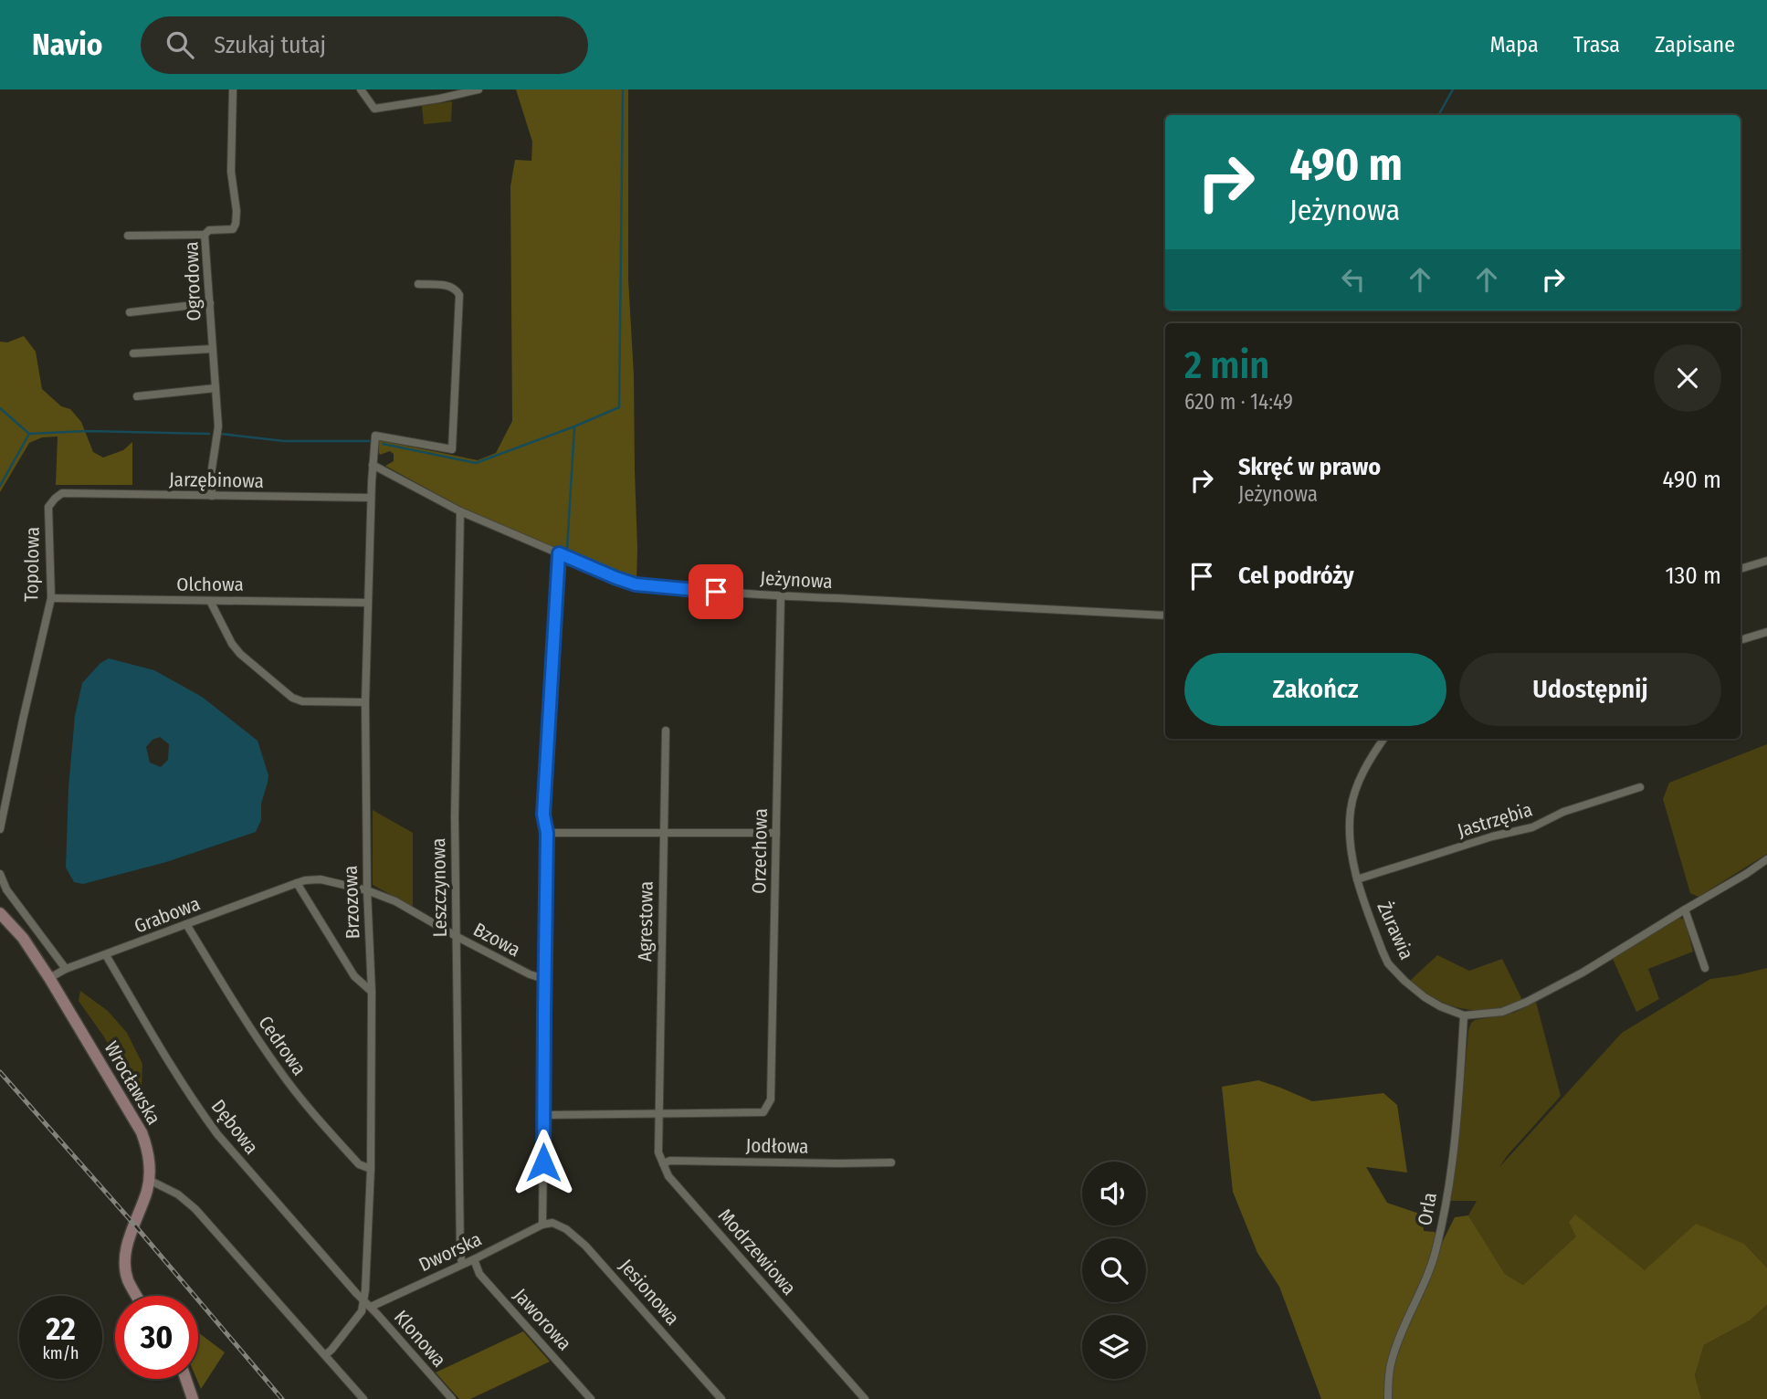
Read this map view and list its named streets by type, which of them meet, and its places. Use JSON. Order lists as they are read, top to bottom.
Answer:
{
  "streets": {
    "street": [
      "Ogrodowa",
      "Jarzębinowa",
      "Topolowa",
      "Jeżynowa",
      "Olchowa",
      "Jastrzębia",
      "Orzechowa",
      "Leszczynowa",
      "Brzozowa",
      "Grabowa",
      "Agrestowa",
      "Żurawia",
      "Bzowa",
      "Cedrowa",
      "Wrocławska",
      "Dębowa",
      "Jodłowa",
      "Orla",
      "Dworska",
      "Modrzewiowa",
      "Jesionowa",
      "Jaworowa",
      "Klonowa"
    ]
  },
  "crossings": [
    ["Ogrodowa", "Jarzębinowa"],
    ["Jarzębinowa", "Topolowa"],
    ["Jarzębinowa", "Brzozowa"],
    ["Topolowa", "Olchowa"],
    ["Jeżynowa", "Orzechowa"],
    ["Jeżynowa", "Leszczynowa"],
    ["Jeżynowa", "Brzozowa"],
    ["Olchowa", "Brzozowa"],
    ["Jastrzębia", "Żurawia"],
    ["Orzechowa", "Agrestowa"],
    ["Orzechowa", "Modrzewiowa"],
    ["Leszczynowa", "Bzowa"],
    ["Leszczynowa", "Dworska"],
    ["Brzozowa", "Grabowa"],
    ["Brzozowa", "Bzowa"],
    ["Brzozowa", "Cedrowa"],
    ["Brzozowa", "Dębowa"],
    ["Brzozowa", "Klonowa"],
    ["Grabowa", "Bzowa"],
    ["Grabowa", "Cedrowa"],
    ["Grabowa", "Wrocławska"],
    ["Grabowa", "Dębowa"],
    ["Agrestowa", "Modrzewiowa"],
    ["Żurawia", "Orla"],
    ["Dębowa", "Klonowa"],
    ["Jodłowa", "Modrzewiowa"],
    ["Dworska", "Jesionowa"],
    ["Dworska", "Jaworowa"],
    ["Dworska", "Klonowa"]
  ],
  "page": {
    "header": "Navio",
    "search": "Szukaj tutaj",
    "nav": ["Mapa", "Trasa", "Zapisane"],
    "turn": ["490 m", "Jeżynowa"],
    "heading": ["2 min", "620 m · 14:49"],
    "list": [
      {
        "name": "Skręć w prawo",
        "note": "Jeżynowa",
        "value": "490 m"
      },
      {
        "name": "Cel podróży",
        "value": "130 m"
      }
    ],
    "buttons": ["Zakończ", "Udostępnij"],
    "speed": "22 km/h",
    "limit": "30"
  }
}
